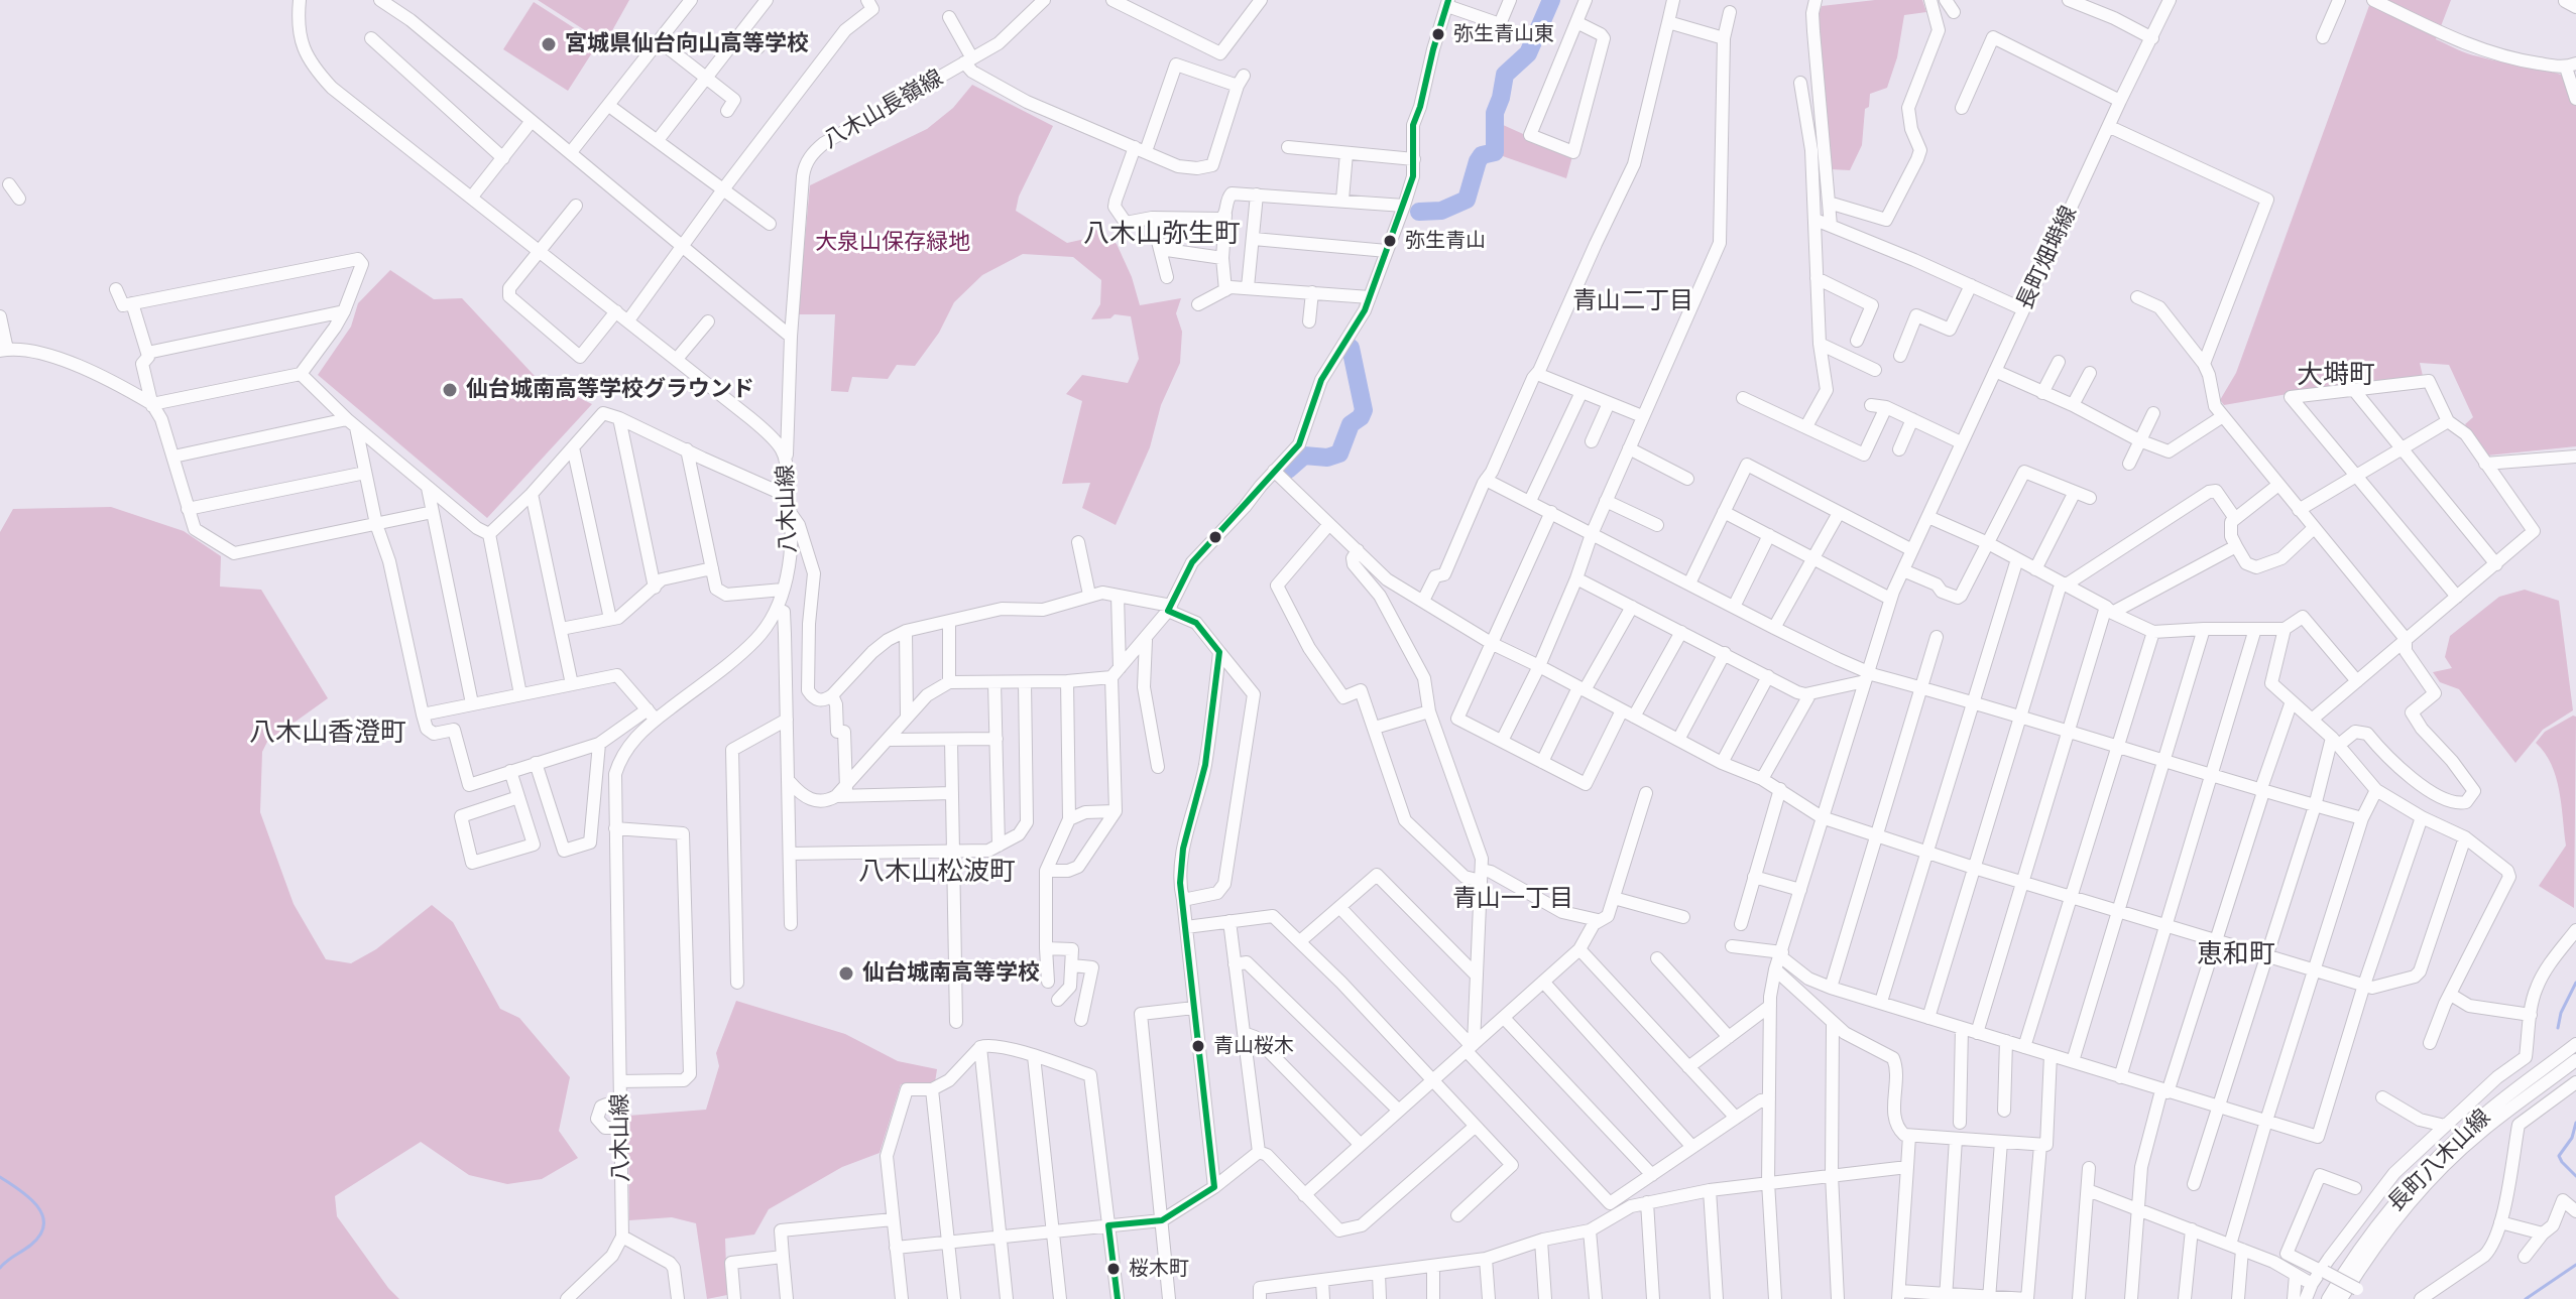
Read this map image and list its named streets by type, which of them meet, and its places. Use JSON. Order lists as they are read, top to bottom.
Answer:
{
  "streets": {
    "street": [
      "八木山長嶺線",
      "長町畑塒線",
      "八木山線",
      "長町八木山線"
    ]
  },
  "crossings": [
    ["八木山長嶺線", "八木山線"]
  ],
  "districts": [
    "八木山弥生町",
    "青山二丁目",
    "大塒町",
    "八木山香澄町",
    "八木山松波町",
    "青山一丁目",
    "恵和町"
  ],
  "parks": ["大泉山保存緑地"],
  "places": [
    "弥生青山東",
    "宮城県仙台向山高等学校",
    "弥生青山",
    "仙台城南高等学校グラウンド",
    "仙台城南高等学校",
    "青山桜木",
    "桜木町"
  ]
}
